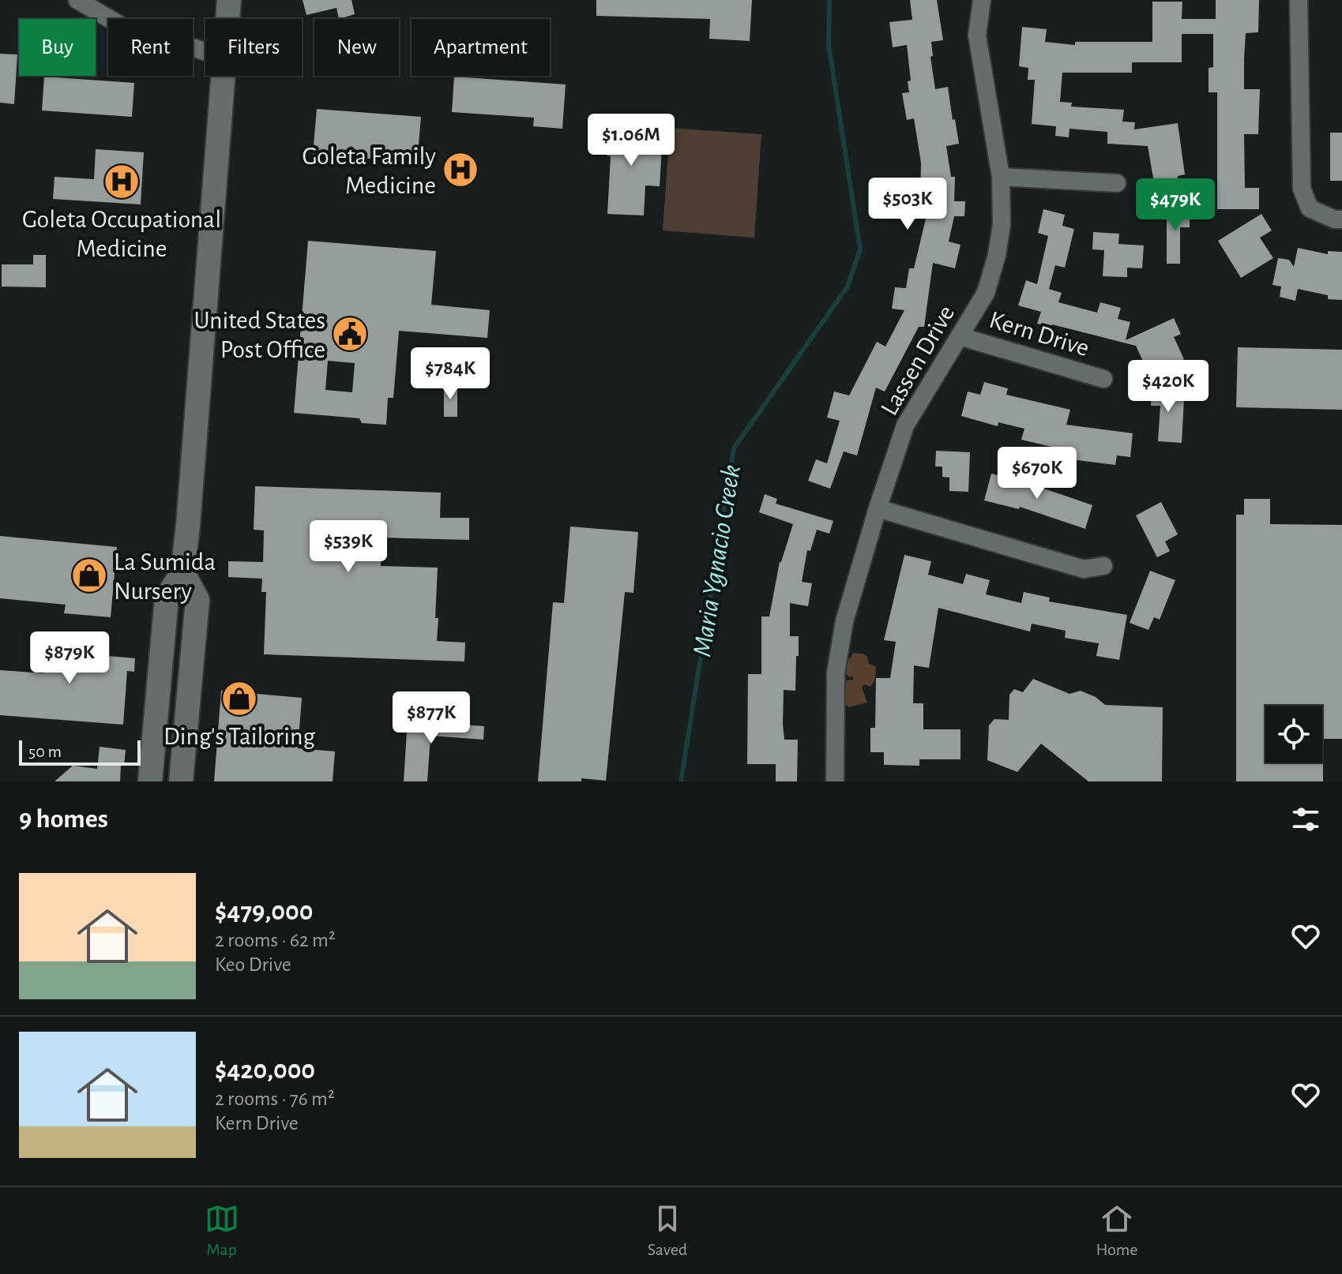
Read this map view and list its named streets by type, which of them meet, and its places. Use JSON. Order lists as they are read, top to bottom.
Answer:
{
  "streets": {
    "street": ["Kern Drive", "Lassen Drive"]
  },
  "crossings": [
    ["Kern Drive", "Lassen Drive"]
  ],
  "water": ["Maria Ygnacio Creek"],
  "places": {
    "hospital": ["Goleta Family Medicine", "Goleta Occupational Medicine"],
    "public building": ["United States Post Office"],
    "shop": ["La Sumida Nursery", "Ding's Tailoring"]
  },
  "scale_bar": "50 m",
  "page": {
    "chip": [
      "Buy",
      "Rent",
      "Filters",
      "New",
      "Apartment"
    ],
    "price": [
      "$1.06M",
      "$503K",
      "$479K",
      "$784K",
      "$420K",
      "$670K",
      "$539K",
      "$879K",
      "$877K"
    ],
    "scale": "50 m",
    "heading": "9 homes",
    "list": [
      {
        "name": "$479,000",
        "note": "2 rooms · 62 m² · Keo Drive"
      },
      {
        "name": "$420,000",
        "note": "2 rooms · 76 m² · Kern Drive"
      }
    ],
    "tabs": ["Map", "Saved", "Home"]
  }
}
